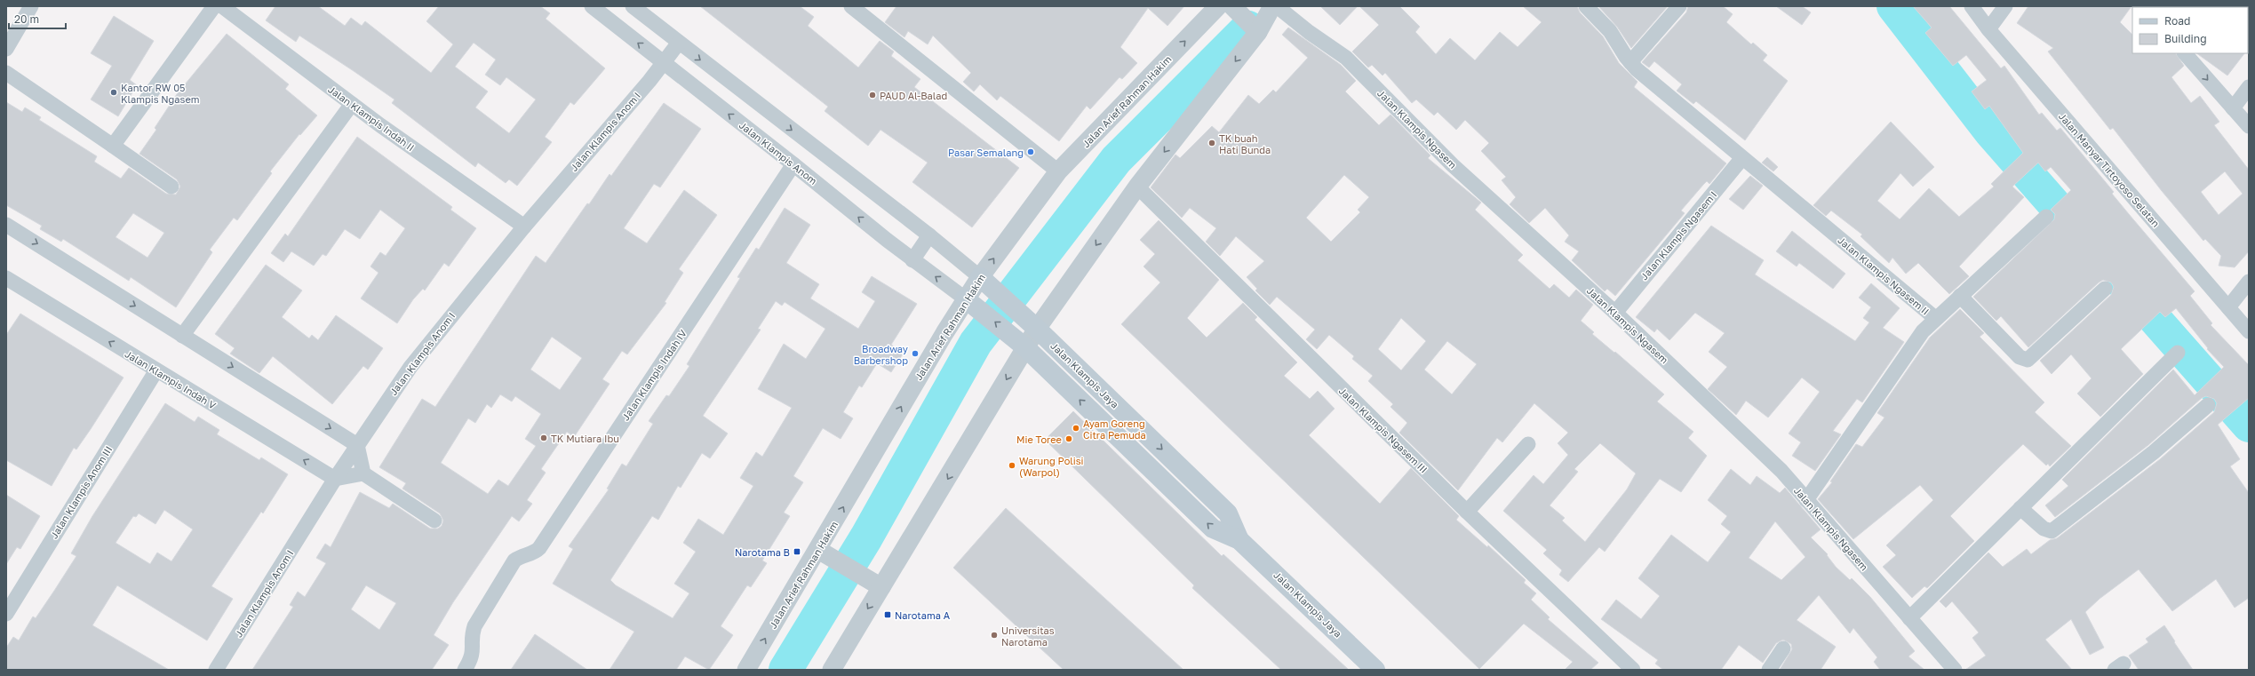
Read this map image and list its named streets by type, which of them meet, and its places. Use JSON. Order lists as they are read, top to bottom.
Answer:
{
  "streets": {
    "main road": ["Jalan Klampis Jaya"],
    "street": [
      "Jalan Arief Rahman Hakim",
      "Jalan Klampis Indah II",
      "Jalan Klampis Ngasem",
      "Jalan Klampis Anom I",
      "Jalan Klampis Anom",
      "Jalan Manyar Tirtoyoso Selatan",
      "Jalan Klampis Ngasem I",
      "Jalan Klampis Ngasem II",
      "Jalan Klampis Indah IV",
      "Jalan Klampis Indah V",
      "Jalan Klampis Ngasem III",
      "Jalan Klampis Anom III"
    ]
  },
  "crossings": [
    ["Jalan Arief Rahman Hakim", "Jalan Klampis Anom"],
    ["Jalan Arief Rahman Hakim", "Jalan Klampis Jaya"],
    ["Jalan Klampis Indah II", "Jalan Klampis Anom I"],
    ["Jalan Klampis Ngasem", "Jalan Klampis Ngasem I"],
    ["Jalan Klampis Ngasem", "Jalan Klampis Ngasem II"],
    ["Jalan Klampis Anom I", "Jalan Klampis Anom"],
    ["Jalan Klampis Anom I", "Jalan Klampis Indah V"],
    ["Jalan Klampis Anom", "Jalan Klampis Indah IV"],
    ["Jalan Klampis Anom", "Jalan Klampis Jaya"],
    ["Jalan Klampis Ngasem I", "Jalan Klampis Ngasem II"],
    ["Jalan Klampis Indah V", "Jalan Klampis Anom III"]
  ],
  "places": {
    "other": [
      "Kantor RW 05 Klampis Ngasem",
      "PAUD Al-Balad",
      "TK buah Hati Bunda",
      "Pasar Semalang",
      "Broadway Barbershop",
      "Ayam Goreng Citra Pemuda",
      "TK Mutiara Ibu",
      "Mie Toree",
      "Warung Polisi (Warpol)",
      "Universitas Narotama"
    ],
    "transit": ["Narotama B", "Narotama A"]
  },
  "legend": ["Road", "Building"],
  "scale_bar": "20 m"
}
